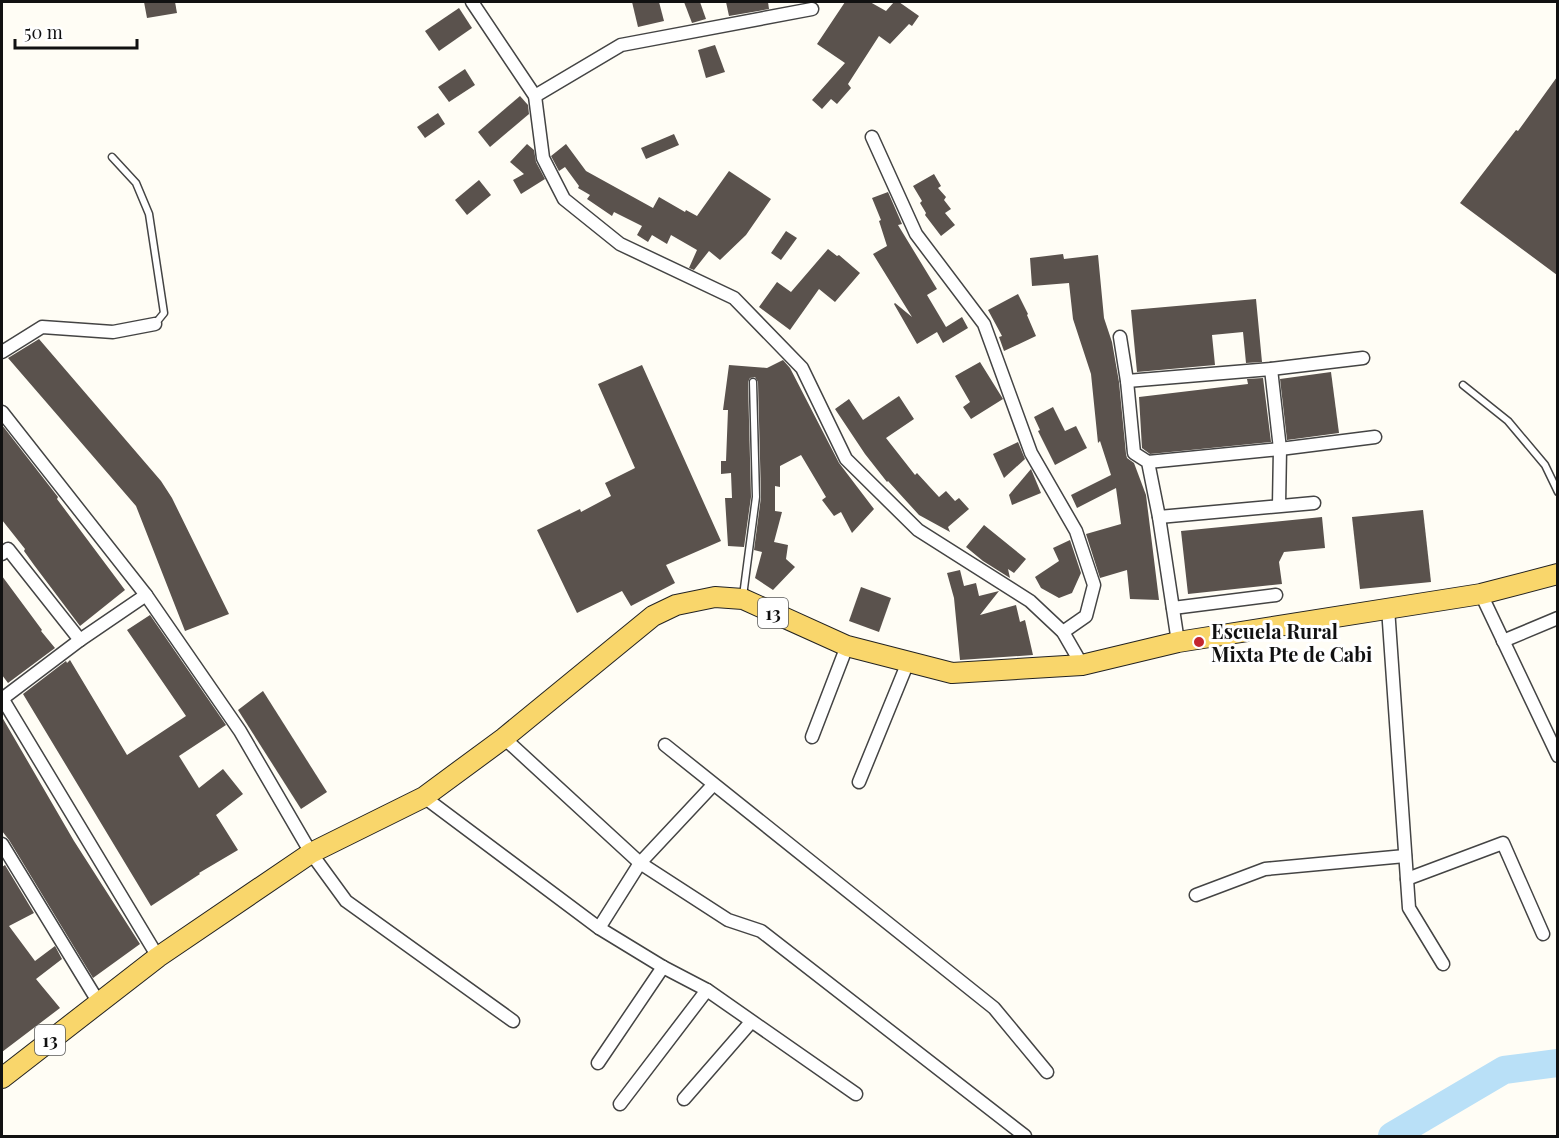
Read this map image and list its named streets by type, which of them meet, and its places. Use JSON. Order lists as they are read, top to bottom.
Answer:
{
  "streets": {
    "main road": ["13"]
  },
  "places": ["Escuela Rural Mixta Pte de Cabi"],
  "scale_bar": "50 m"
}
